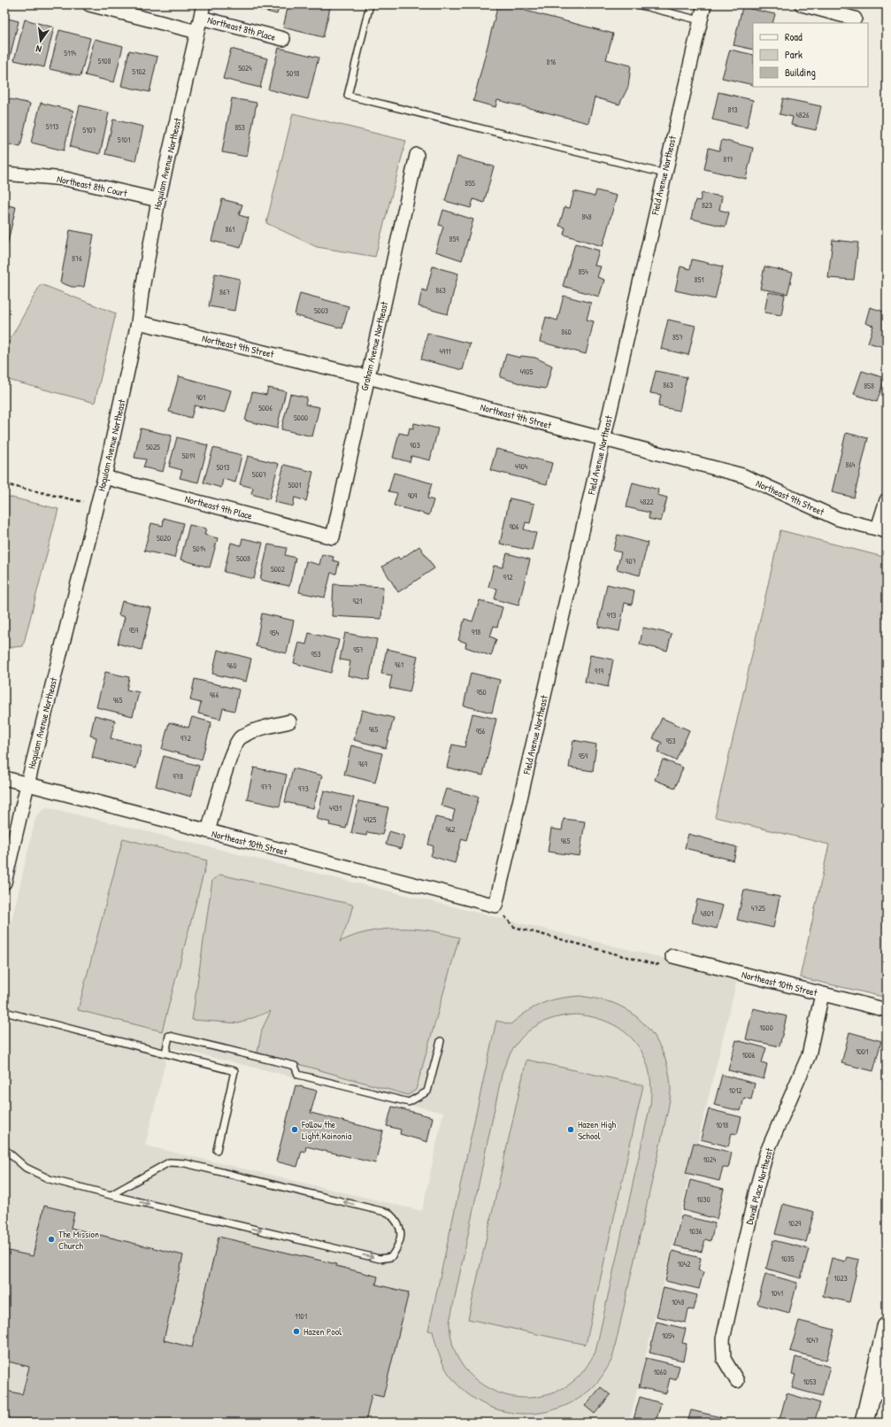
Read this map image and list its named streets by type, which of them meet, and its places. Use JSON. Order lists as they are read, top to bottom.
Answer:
{
  "streets": {
    "street": [
      "Northeast 8th Place",
      "Hoquiam Avenue Northeast",
      "Field Avenue Northeast",
      "Northeast 8th Court",
      "Northeast 9th Street",
      "Graham Avenue Northeast",
      "Northeast 9th Place",
      "Northeast 10th Street",
      "Duvall Place Northeast"
    ]
  },
  "crossings": [
    ["Northeast 8th Place", "Hoquiam Avenue Northeast"],
    ["Hoquiam Avenue Northeast", "Northeast 8th Court"],
    ["Hoquiam Avenue Northeast", "Northeast 9th Street"],
    ["Hoquiam Avenue Northeast", "Northeast 9th Place"],
    ["Hoquiam Avenue Northeast", "Northeast 10th Street"],
    ["Field Avenue Northeast", "Northeast 9th Street"],
    ["Field Avenue Northeast", "Northeast 10th Street"],
    ["Northeast 9th Street", "Graham Avenue Northeast"],
    ["Graham Avenue Northeast", "Northeast 9th Place"],
    ["Northeast 10th Street", "Duvall Place Northeast"]
  ],
  "places": [
    "Follow the Light Koinonia",
    "Hazen High School",
    "The Mission Church",
    "Hazen Pool"
  ],
  "house_numbers": [
    "5114",
    "5108",
    "816",
    "5024",
    "5102",
    "5018",
    "813",
    "4826",
    "5113",
    "853",
    "5107",
    "5101",
    "817",
    "855",
    "823",
    "848",
    "861",
    "859",
    "876",
    "854",
    "851",
    "863",
    "867",
    "5003",
    "860",
    "857",
    "4911",
    "4905",
    "863",
    "858",
    "901",
    "5006",
    "5000",
    "903",
    "5025",
    "5019",
    "864",
    "4904",
    "5013",
    "5007",
    "5001",
    "909",
    "4822",
    "906",
    "5020",
    "5014",
    "5008",
    "907",
    "5002",
    "912",
    "921",
    "913",
    "959",
    "918",
    "954",
    "957",
    "953",
    "961",
    "960",
    "919",
    "950",
    "966",
    "965",
    "965",
    "956",
    "972",
    "953",
    "959",
    "969",
    "978",
    "977",
    "973",
    "4931",
    "4925",
    "962",
    "965",
    "4725",
    "4801",
    "1000",
    "1001",
    "1006",
    "1012",
    "1018",
    "1024",
    "1030",
    "1029",
    "1036",
    "1035",
    "1042",
    "1023",
    "1041",
    "1048",
    "1101",
    "1054",
    "1047",
    "1060",
    "1053"
  ],
  "legend": ["Road", "Park", "Building"],
  "north": "bottom"
}
